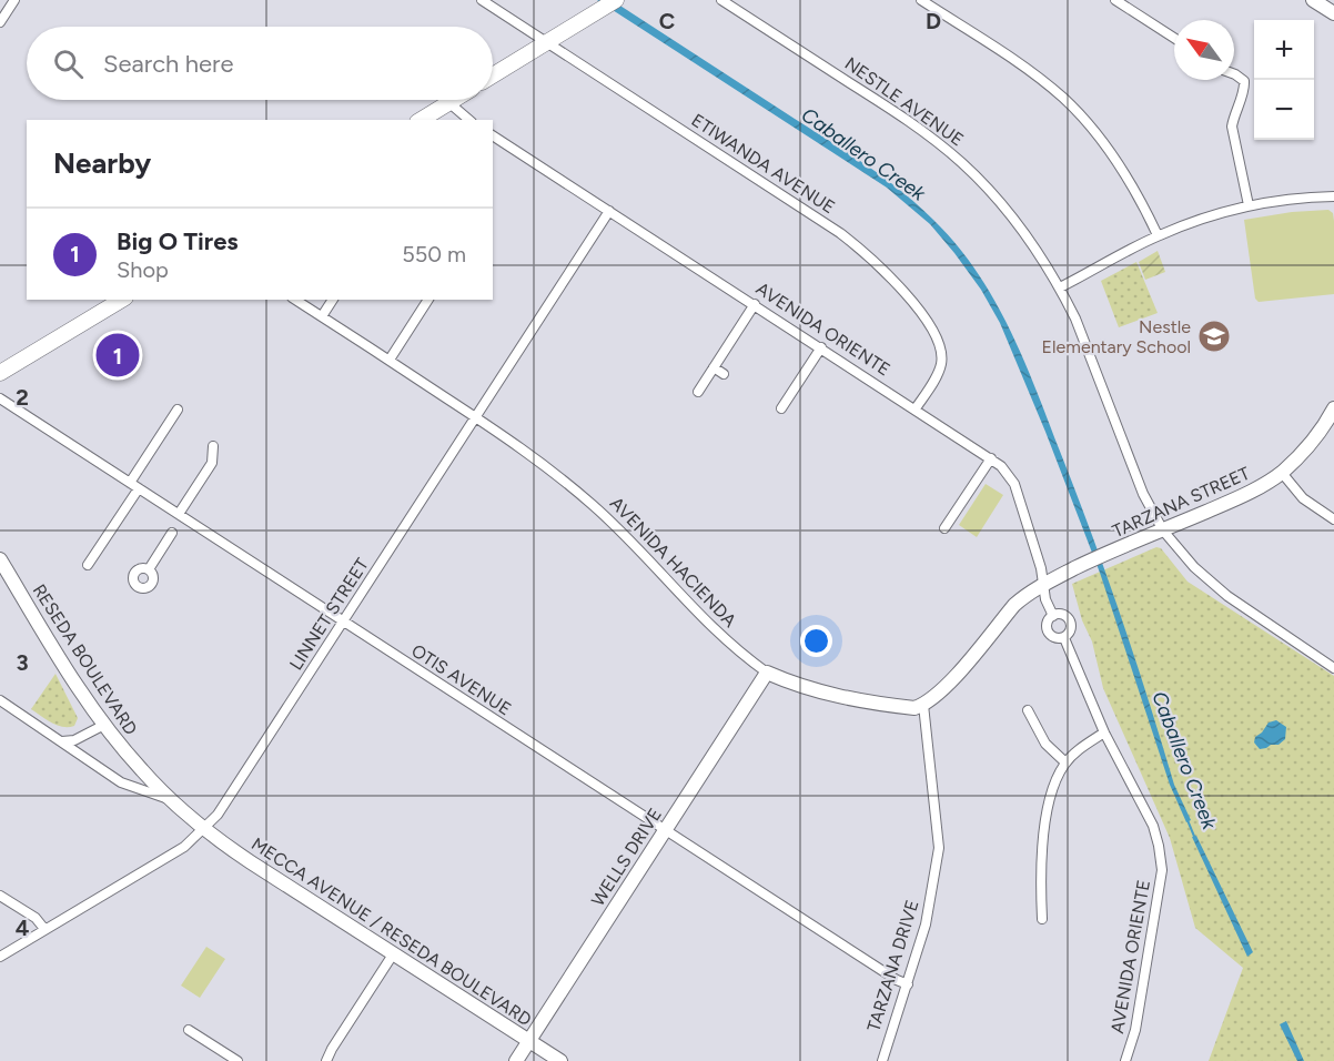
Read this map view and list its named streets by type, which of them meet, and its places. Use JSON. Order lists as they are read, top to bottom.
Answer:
{
  "streets": {
    "street": [
      "NESTLE AVENUE",
      "ETIWANDA AVENUE",
      "AVENIDA ORIENTE",
      "TARZANA STREET",
      "AVENIDA HACIENDA",
      "LINNET STREET",
      "RESEDA BOULEVARD",
      "OTIS AVENUE",
      "WELLS DRIVE",
      "MECCA AVENUE / RESEDA BOULEVARD",
      "TARZANA DRIVE"
    ]
  },
  "crossings": [
    ["NESTLE AVENUE", "TARZANA STREET"],
    ["ETIWANDA AVENUE", "AVENIDA ORIENTE"],
    ["AVENIDA ORIENTE", "TARZANA STREET"],
    ["AVENIDA ORIENTE", "LINNET STREET"],
    ["AVENIDA HACIENDA", "LINNET STREET"],
    ["AVENIDA HACIENDA", "WELLS DRIVE"],
    ["AVENIDA HACIENDA", "TARZANA DRIVE"],
    ["LINNET STREET", "RESEDA BOULEVARD"],
    ["LINNET STREET", "OTIS AVENUE"],
    ["LINNET STREET", "MECCA AVENUE / RESEDA BOULEVARD"],
    ["RESEDA BOULEVARD", "MECCA AVENUE / RESEDA BOULEVARD"],
    ["OTIS AVENUE", "WELLS DRIVE"],
    ["OTIS AVENUE", "TARZANA DRIVE"],
    ["WELLS DRIVE", "MECCA AVENUE / RESEDA BOULEVARD"]
  ],
  "water": ["Caballero Creek"],
  "places": {
    "school or university": ["Nestle Elementary School"]
  },
  "north": "top left",
  "page": {
    "map_buttons": ["+", "−"],
    "search": "Search here",
    "heading": "Nearby",
    "list": [
      {
        "mark": "1",
        "name": "Big O Tires",
        "note": "Shop",
        "value": "550 m"
      }
    ],
    "pins": "1"
  },
  "grid": {
    "columns": ["C", "D"],
    "rows": ["2", "3", "4"]
  }
}
